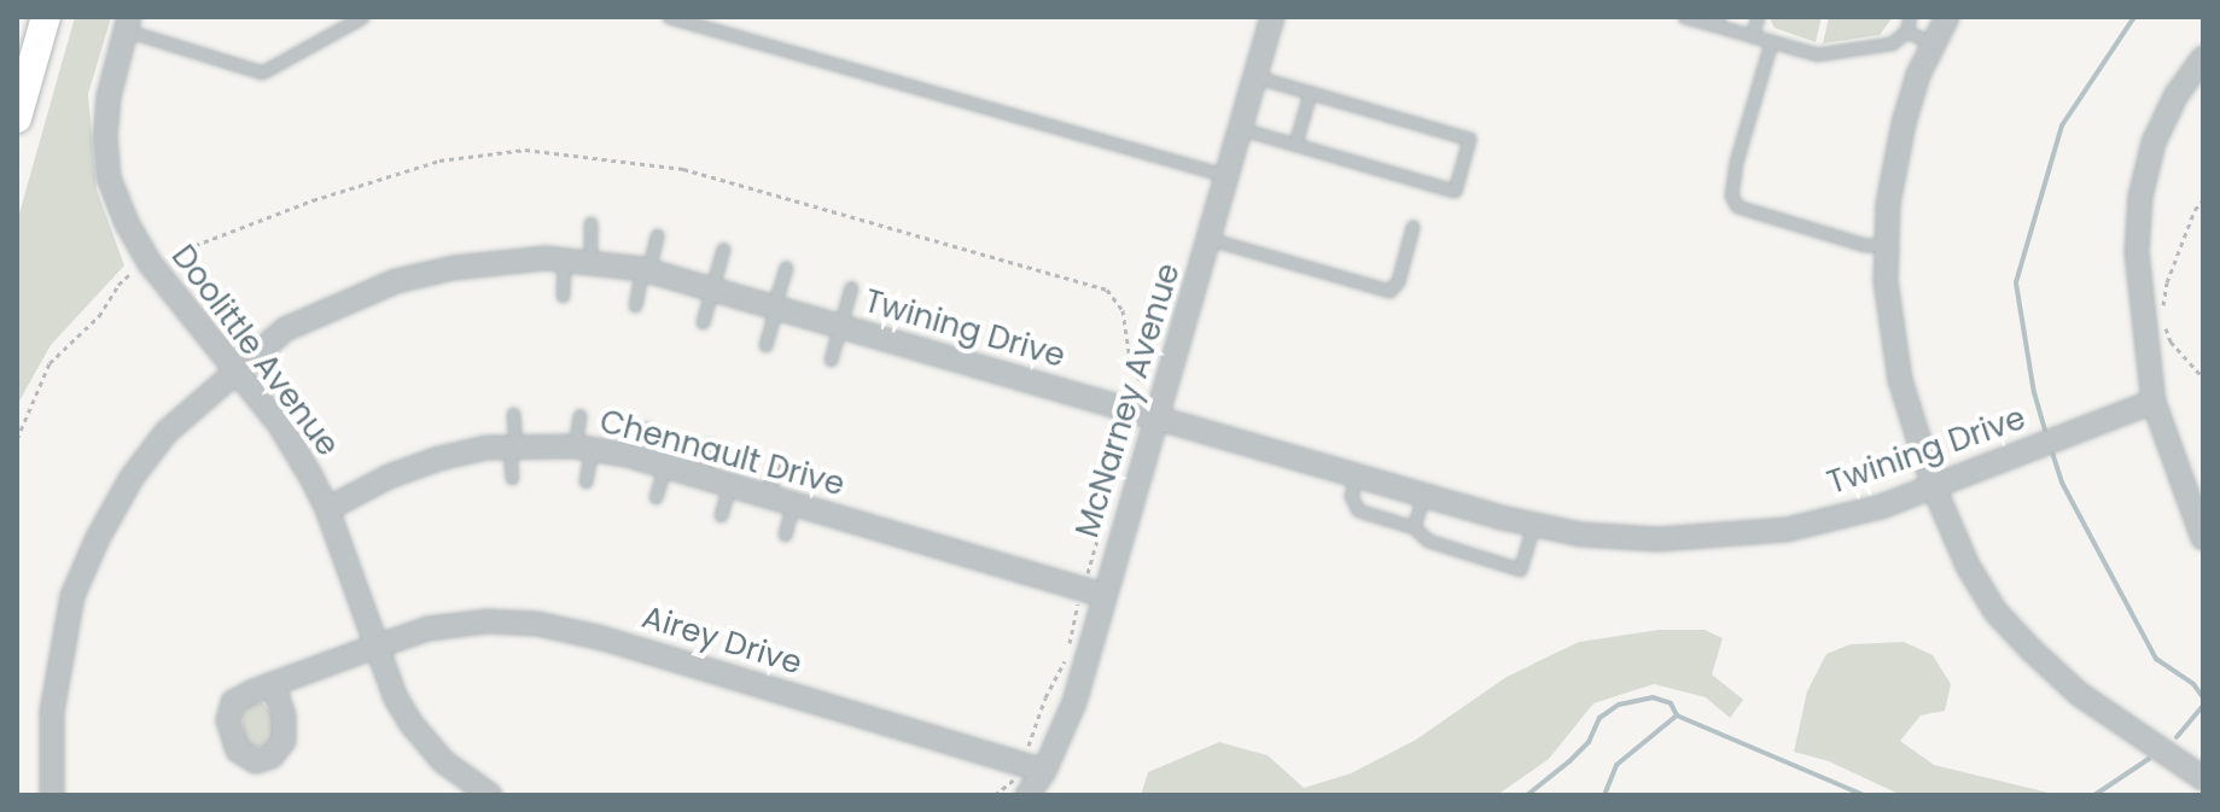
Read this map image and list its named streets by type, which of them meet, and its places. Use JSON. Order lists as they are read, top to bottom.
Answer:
{
  "streets": {
    "street": [
      "Twining Drive",
      "Doolittle Avenue",
      "McNarney Avenue",
      "Chennault Drive",
      "Airey Drive"
    ]
  },
  "crossings": [
    ["Twining Drive", "Doolittle Avenue"],
    ["Twining Drive", "McNarney Avenue"],
    ["Doolittle Avenue", "Chennault Drive"],
    ["Doolittle Avenue", "Airey Drive"],
    ["McNarney Avenue", "Chennault Drive"],
    ["McNarney Avenue", "Airey Drive"]
  ]
}
